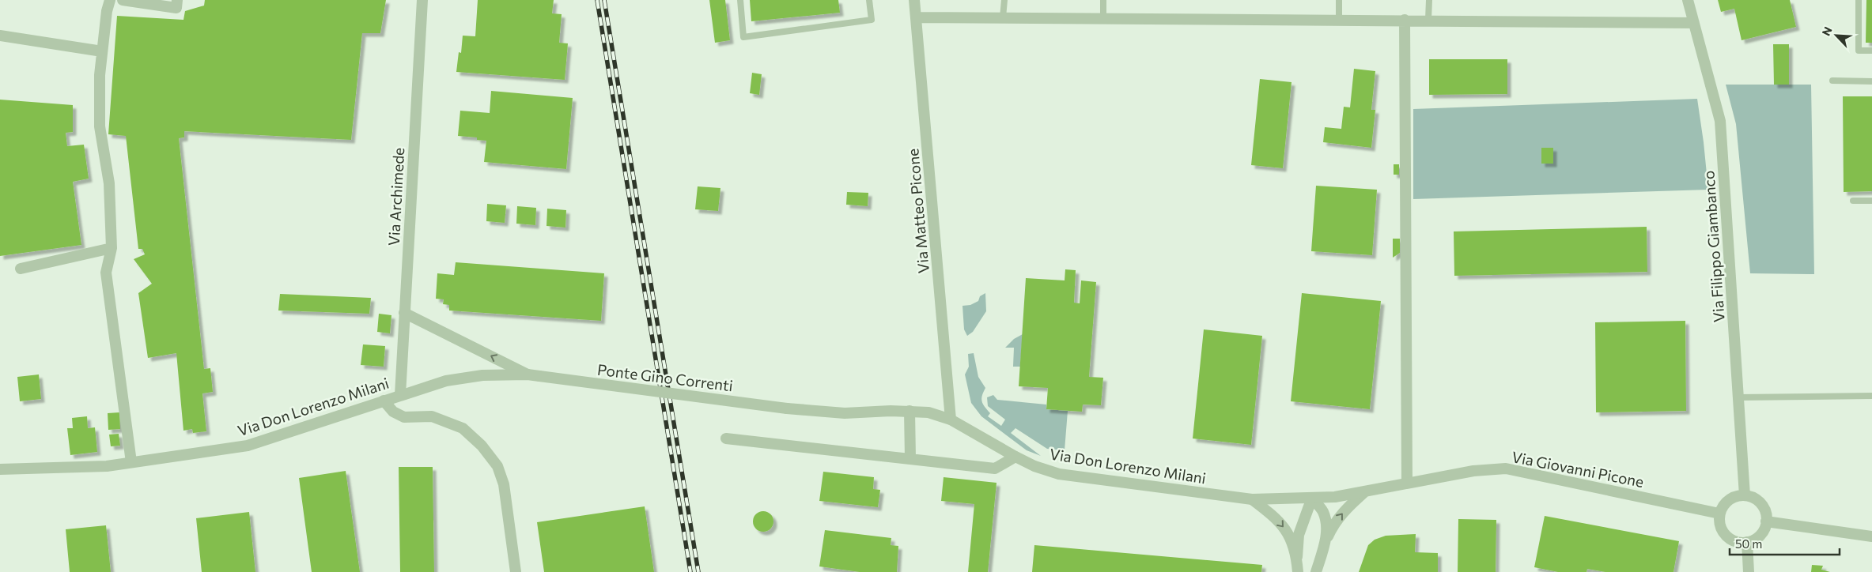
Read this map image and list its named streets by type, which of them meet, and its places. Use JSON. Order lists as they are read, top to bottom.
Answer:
{
  "streets": {
    "street": [
      "Via Archimede",
      "Via Matteo Picone",
      "Via Filippo Giambanco",
      "Ponte Gino Correnti",
      "Via Don Lorenzo Milani",
      "Via Giovanni Picone"
    ]
  },
  "crossings": [
    ["Via Archimede", "Via Don Lorenzo Milani"],
    ["Via Matteo Picone", "Via Don Lorenzo Milani"],
    ["Via Filippo Giambanco", "Via Giovanni Picone"],
    ["Ponte Gino Correnti", "Via Don Lorenzo Milani"],
    ["Via Don Lorenzo Milani", "Via Giovanni Picone"]
  ],
  "scale_bar": "50 m",
  "north": "top left"
}
